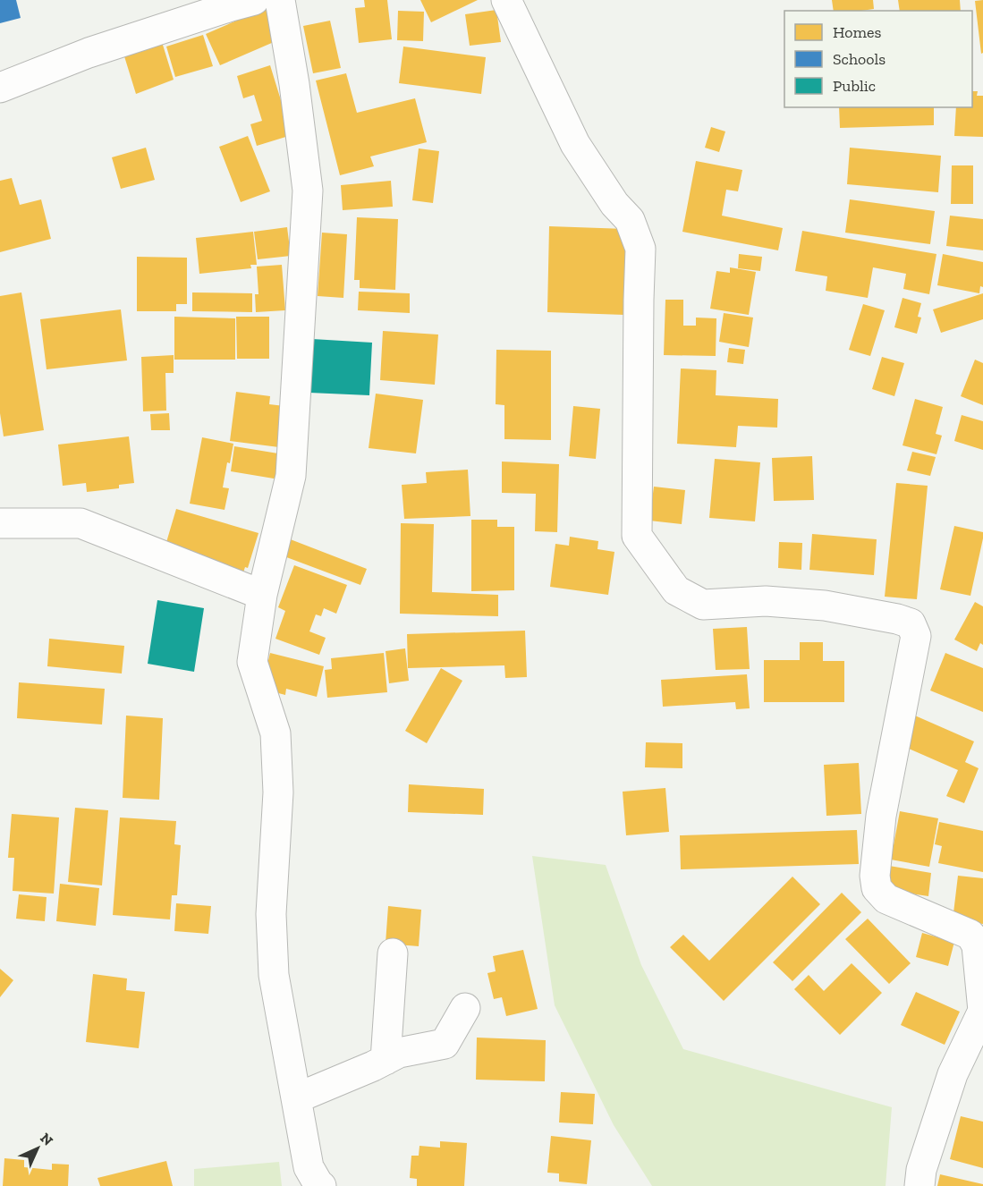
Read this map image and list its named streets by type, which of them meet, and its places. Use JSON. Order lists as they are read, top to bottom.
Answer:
{
  "legend": ["Homes", "Schools", "Public"],
  "north": "top right"
}
